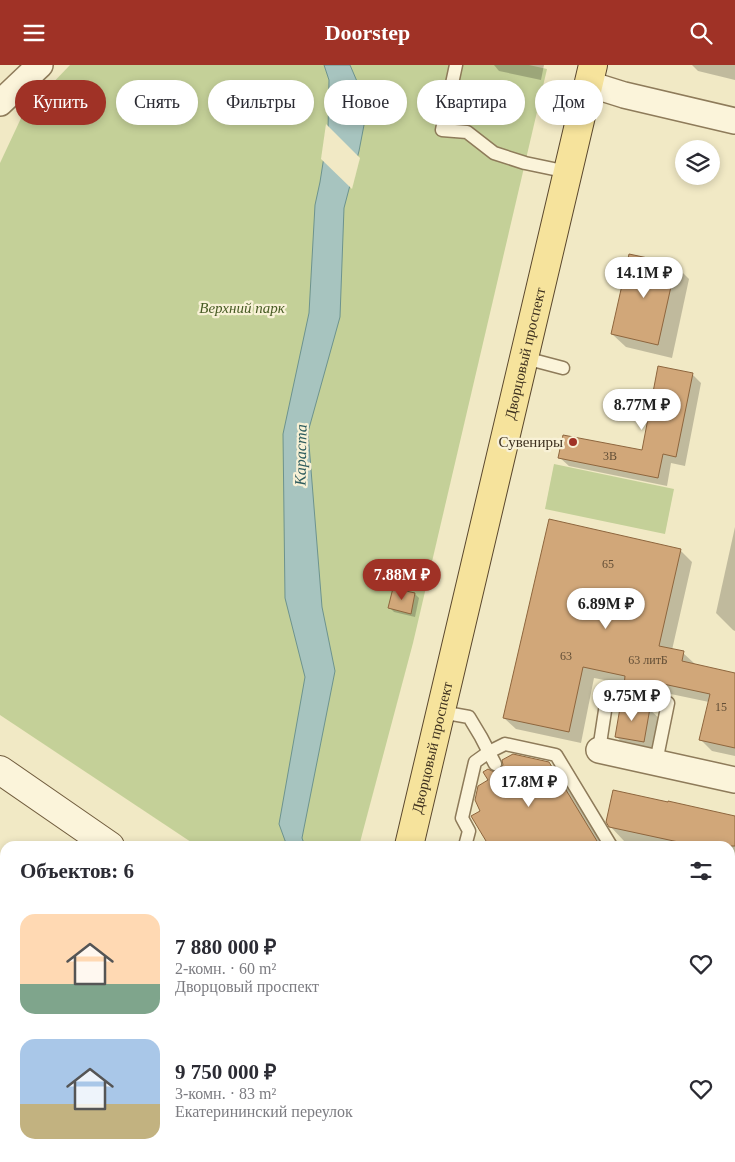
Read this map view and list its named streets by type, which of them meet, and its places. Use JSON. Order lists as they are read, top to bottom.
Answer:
{
  "streets": {
    "main road": ["Дворцовый проспект"]
  },
  "water": ["Караста"],
  "parks": ["Верхний парк"],
  "places": ["Сувениры"],
  "house_numbers": [
    "3В",
    "65",
    "63",
    "63 литБ",
    "15"
  ],
  "page": {
    "header": "Doorstep",
    "chip": [
      "Купить",
      "Снять",
      "Фильтры",
      "Новое",
      "Квартира",
      "Дом"
    ],
    "price": [
      "14.1M ₽",
      "8.77M ₽",
      "7.88M ₽",
      "6.89M ₽",
      "9.75M ₽",
      "17.8M ₽"
    ],
    "heading": "Объектов: 6",
    "list": [
      {
        "name": "7 880 000 ₽",
        "note": "2-комн. · 60 m² · Дворцовый проспект"
      },
      {
        "name": "9 750 000 ₽",
        "note": "3-комн. · 83 m² · Екатерининский переулок"
      }
    ]
  }
}
